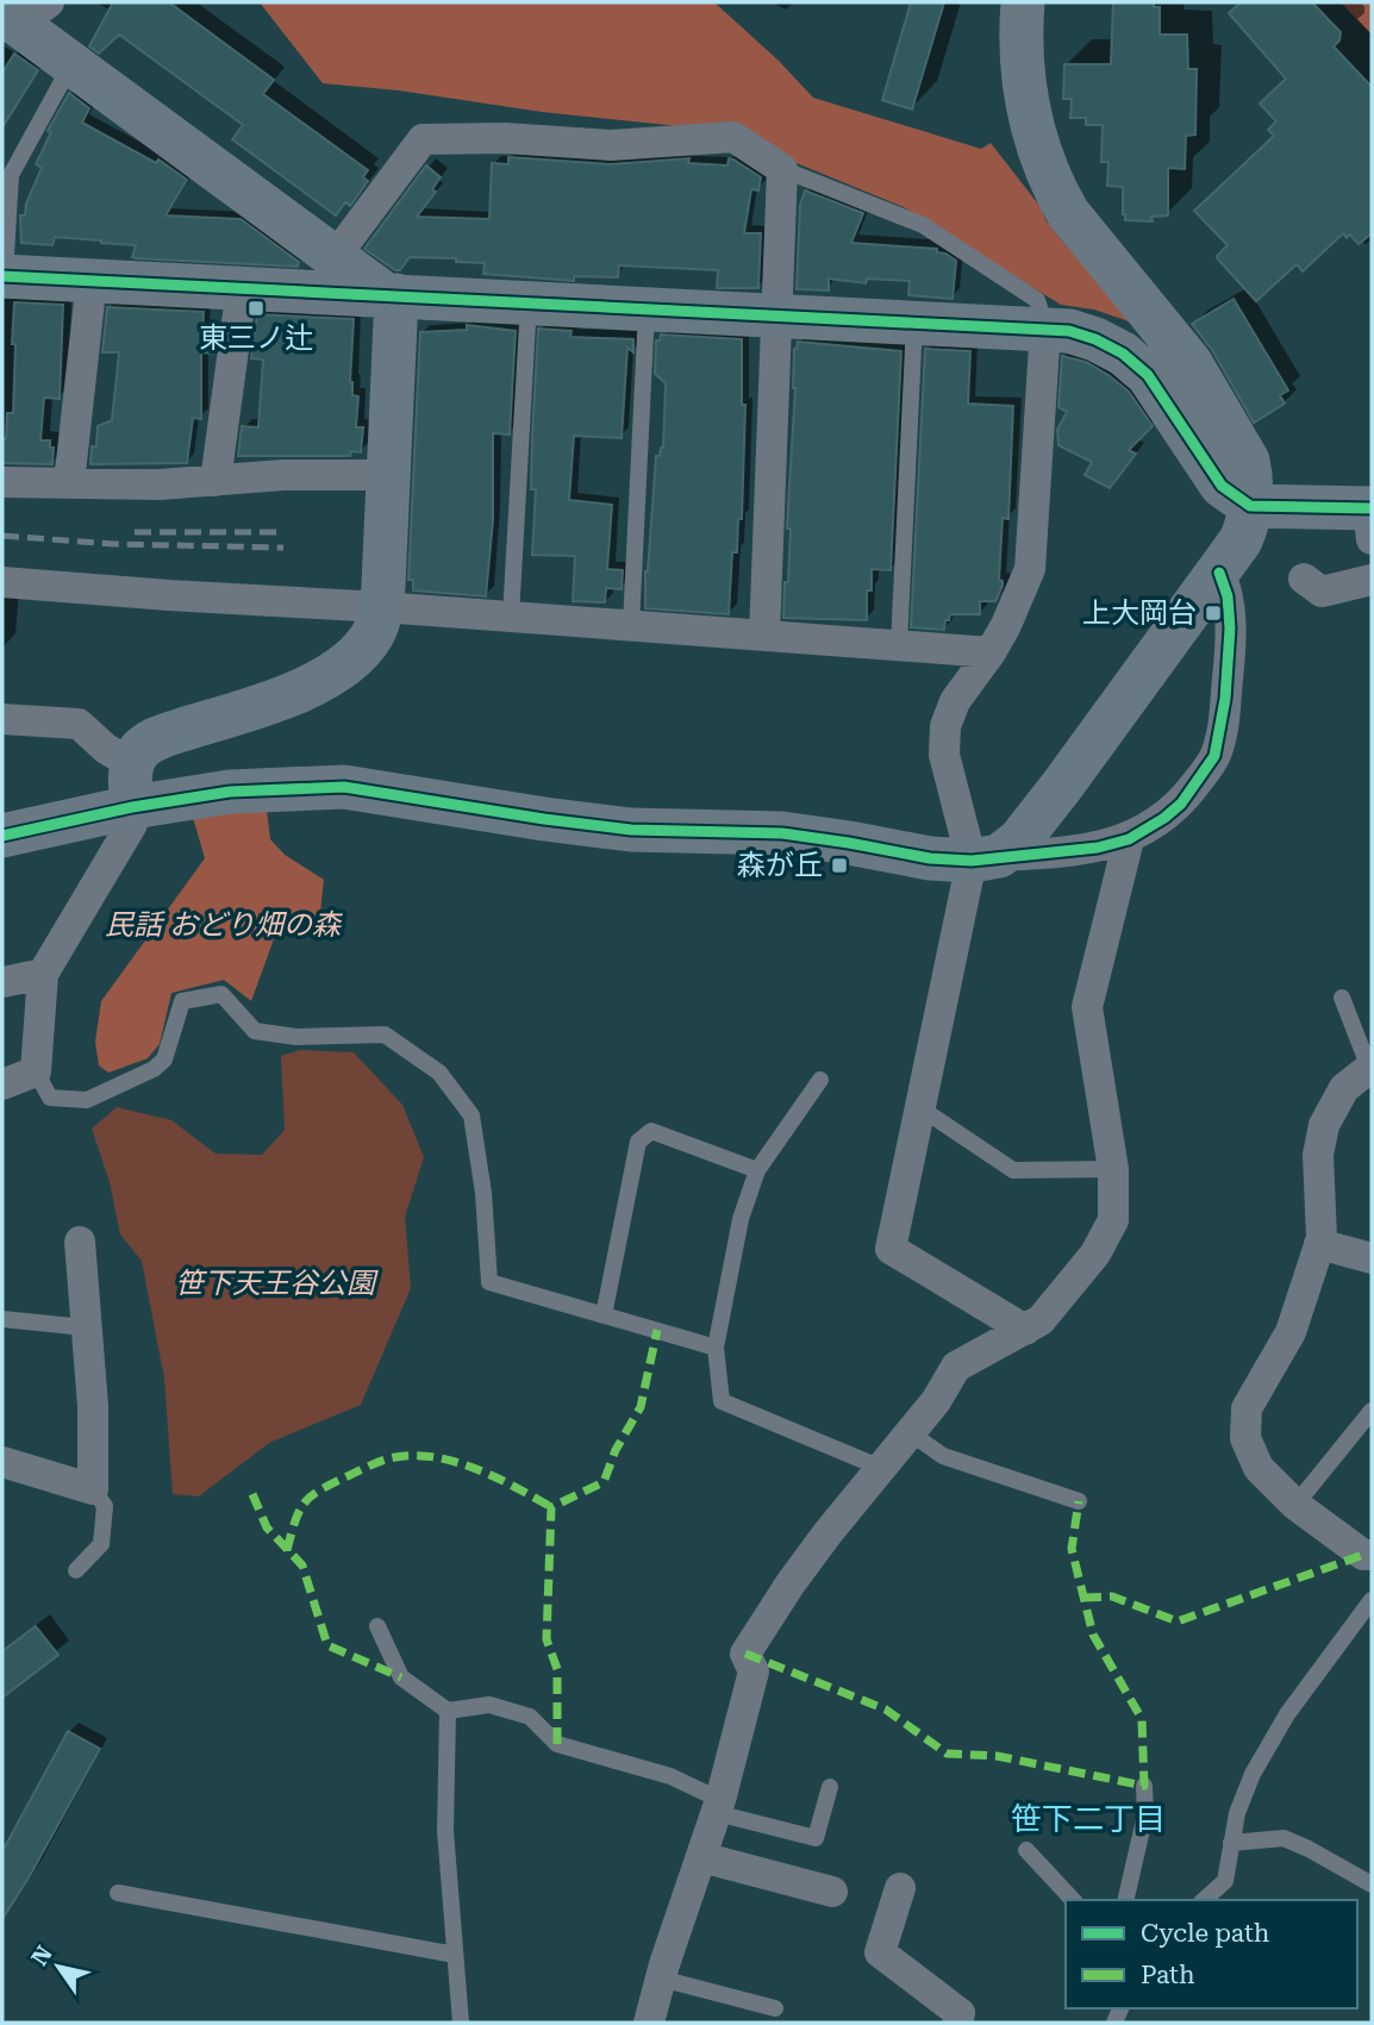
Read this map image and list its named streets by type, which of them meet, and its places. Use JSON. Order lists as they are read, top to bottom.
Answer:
{
  "districts": ["笹下二丁目"],
  "parks": ["民話 おどり畑の森", "笹下天王谷公園"],
  "places": {
    "transit": ["東三ノ辻", "上大岡台", "森が丘"]
  },
  "legend": ["Cycle path", "Path"],
  "north": "top left"
}
